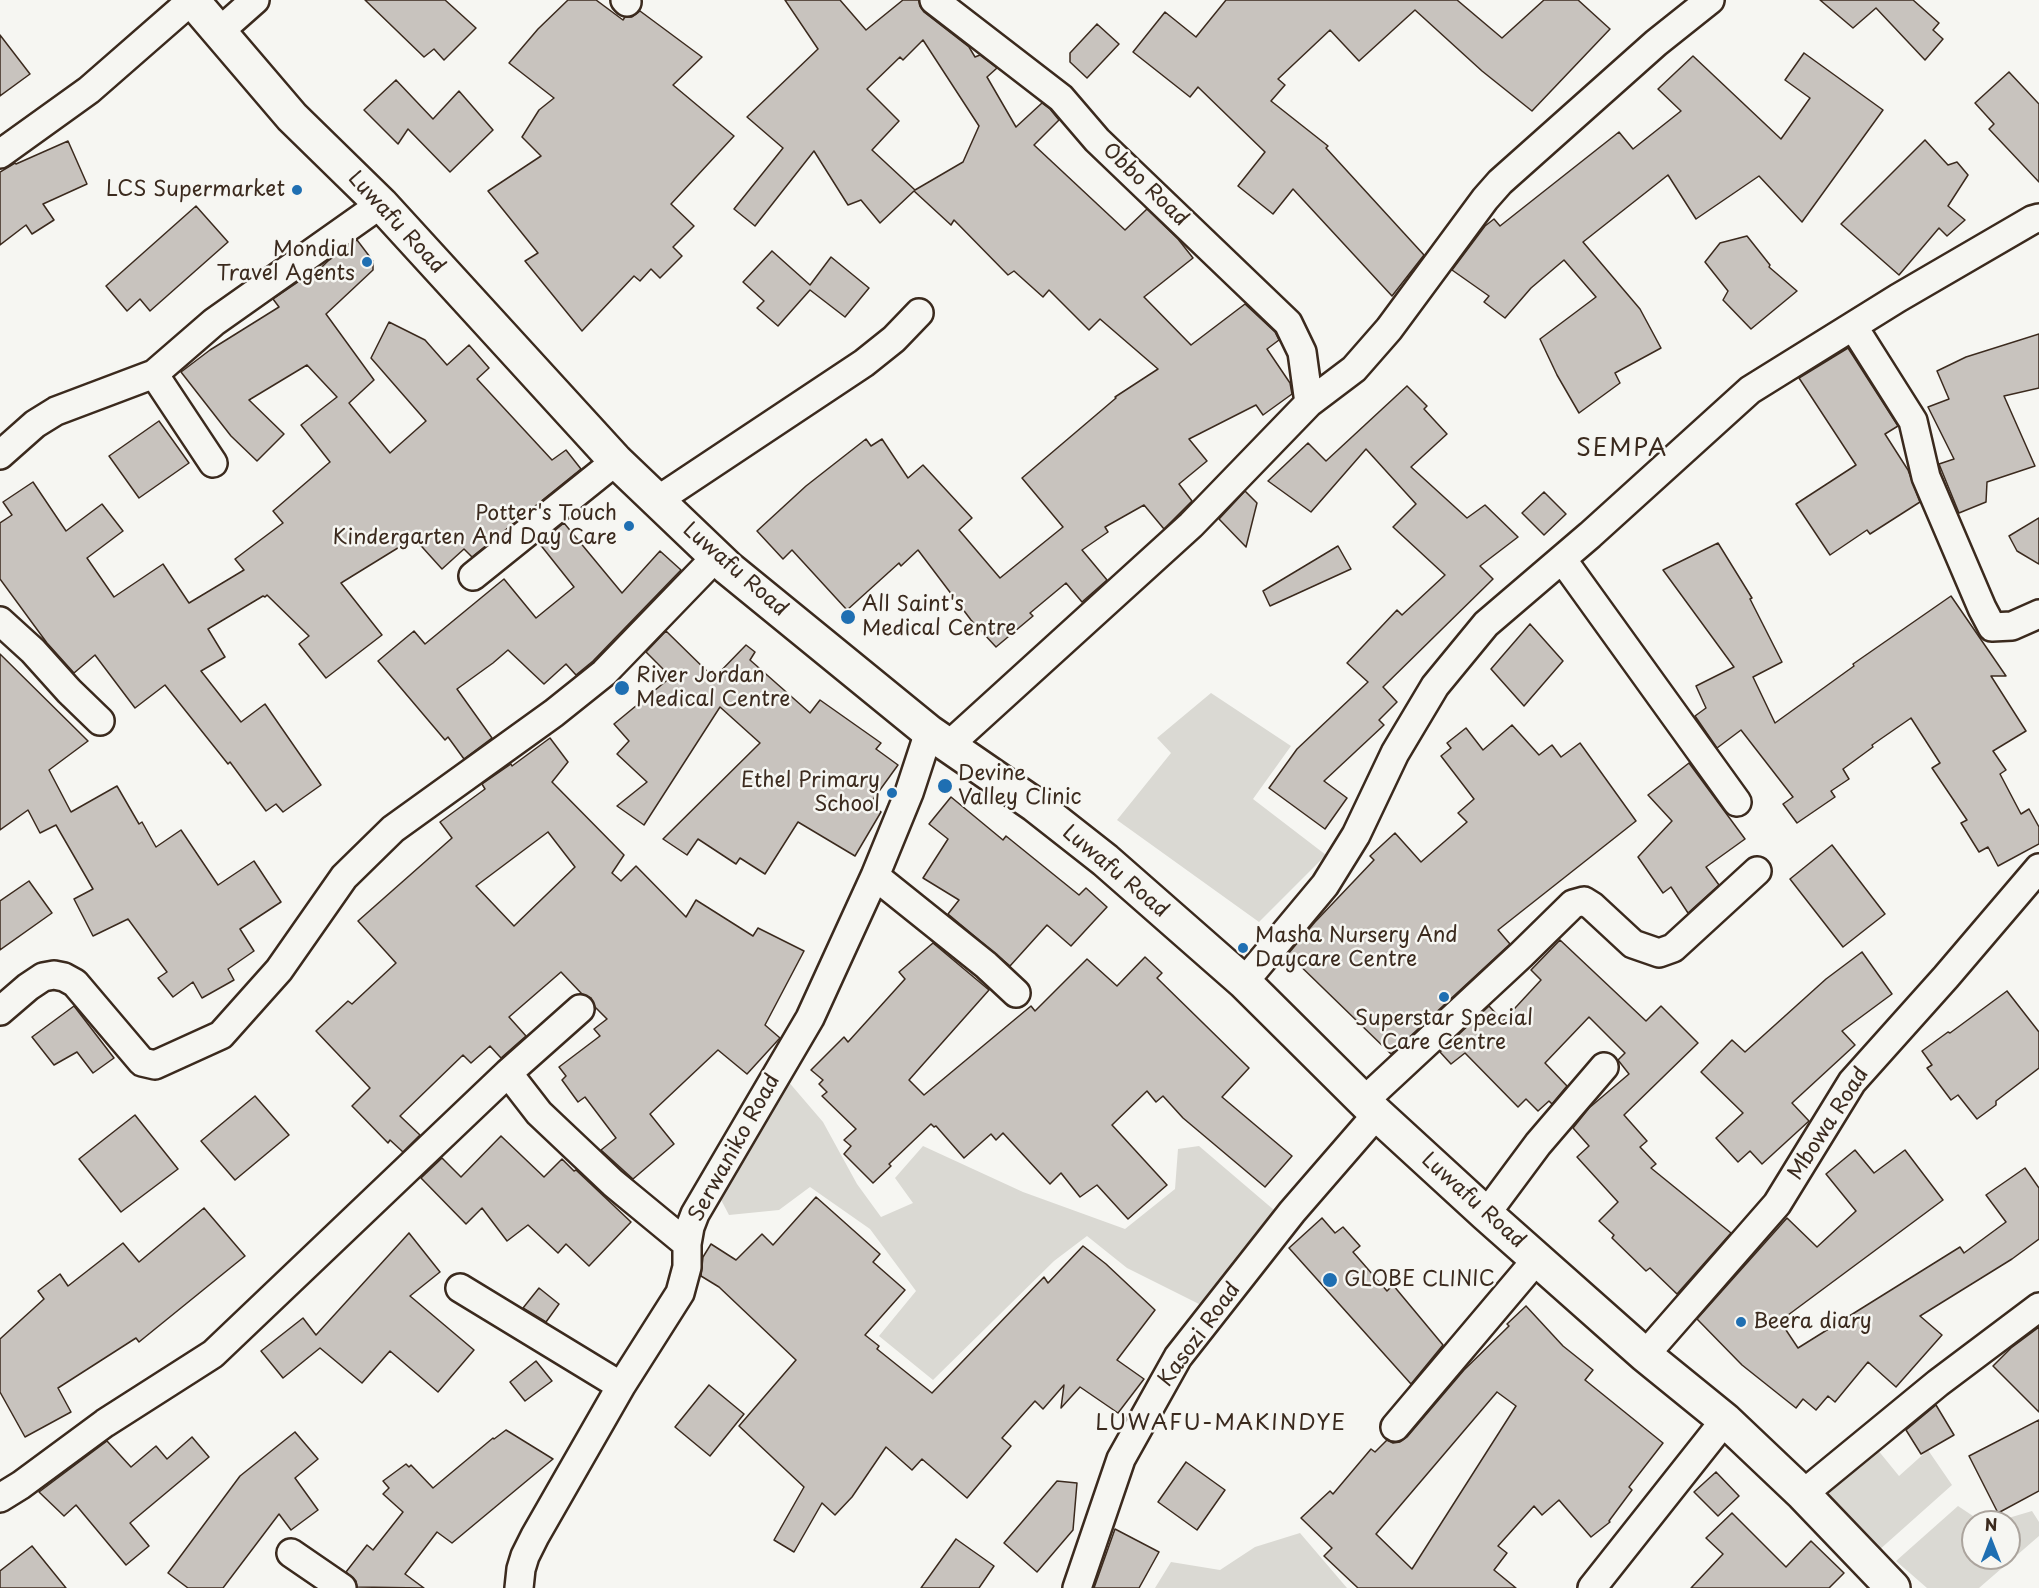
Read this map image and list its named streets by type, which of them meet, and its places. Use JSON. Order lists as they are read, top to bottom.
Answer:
{
  "streets": {
    "street": [
      "Obbo Road",
      "Luwafu Road",
      "Mbowa Road",
      "Serwaniko Road",
      "Kasozi Road"
    ]
  },
  "crossings": [
    ["Luwafu Road", "Mbowa Road"],
    ["Luwafu Road", "Serwaniko Road"],
    ["Luwafu Road", "Kasozi Road"]
  ],
  "districts": ["SEMPA", "LUWAFU-MAKINDYE"],
  "places": [
    "LCS Supermarket",
    "Mondial Travel Agents",
    "Potter's Touch Kindergarten And Day Care",
    "All Saint's Medical Centre",
    "River Jordan Medical Centre",
    "Devine Valley Clinic",
    "Ethel Primary School",
    "Masha Nursery And Daycare Centre",
    "Superstar Special Care Centre",
    "GLOBE CLINIC",
    "Beera diary"
  ],
  "north": "top"
}
